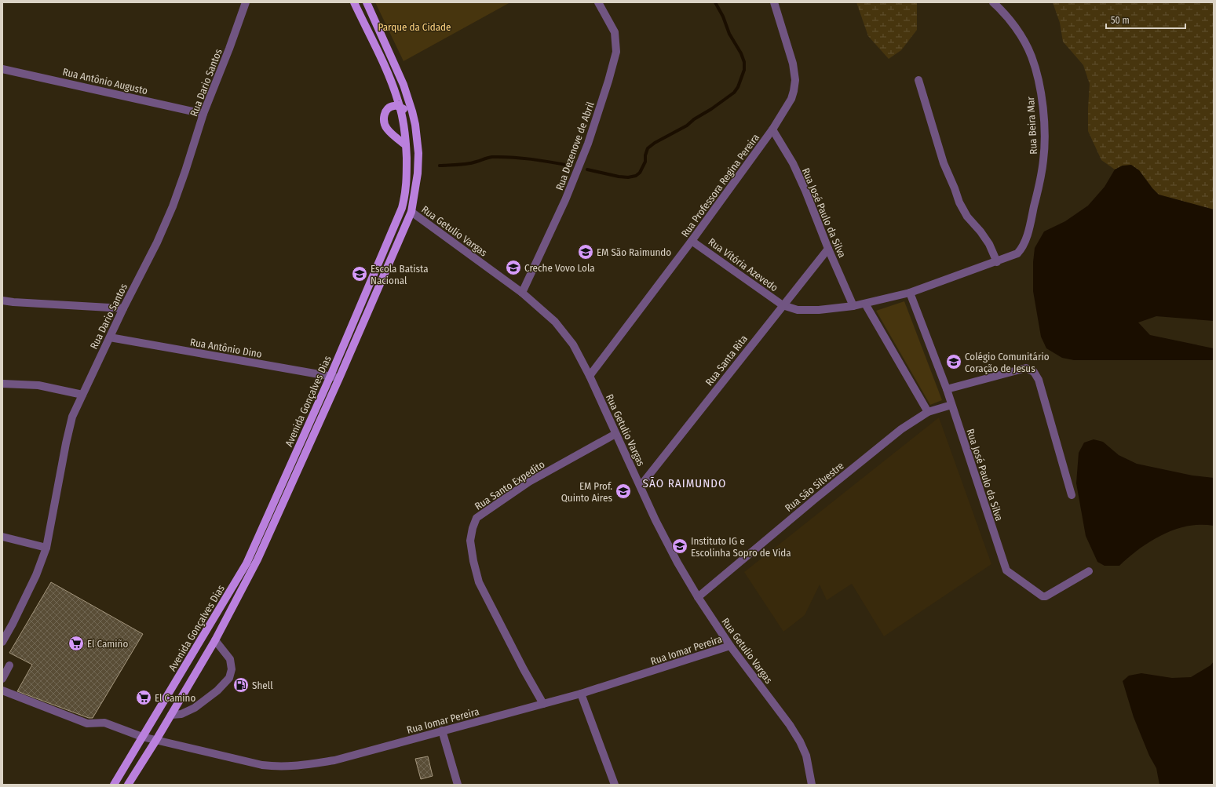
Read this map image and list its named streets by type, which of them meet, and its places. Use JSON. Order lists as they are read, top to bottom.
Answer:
{
  "streets": {
    "main road": ["Avenida Gonçalves Dias"],
    "street": [
      "Rua Antônio Augusto",
      "Rua Dario Santos",
      "Rua Beira Mar",
      "Rua Dezenove de Abril",
      "Rua Professora Regina Pereira",
      "Rua José Paulo da Silva",
      "Rua Getulio Vargas",
      "Rua Vitória Azevedo",
      "Rua Antônio Dino",
      "Rua Santa Rita",
      "Rua Santo Expedito",
      "Rua São Silvestre",
      "Rua Iomar Pereira"
    ]
  },
  "crossings": [
    ["Rua Antônio Augusto", "Rua Dario Santos"],
    ["Rua Dario Santos", "Rua Antônio Dino"],
    ["Rua Beira Mar", "Rua Vitória Azevedo"],
    ["Rua Dezenove de Abril", "Rua Getulio Vargas"],
    ["Rua Professora Regina Pereira", "Rua José Paulo da Silva"],
    ["Rua Professora Regina Pereira", "Rua Getulio Vargas"],
    ["Rua Professora Regina Pereira", "Rua Vitória Azevedo"],
    ["Rua José Paulo da Silva", "Rua Vitória Azevedo"],
    ["Rua José Paulo da Silva", "Rua Santa Rita"],
    ["Rua José Paulo da Silva", "Rua São Silvestre"],
    ["Rua Getulio Vargas", "Rua Santa Rita"],
    ["Rua Getulio Vargas", "Avenida Gonçalves Dias"],
    ["Rua Getulio Vargas", "Rua Santo Expedito"],
    ["Rua Getulio Vargas", "Rua São Silvestre"],
    ["Rua Getulio Vargas", "Rua Iomar Pereira"],
    ["Rua Vitória Azevedo", "Rua Santa Rita"],
    ["Rua Antônio Dino", "Avenida Gonçalves Dias"],
    ["Avenida Gonçalves Dias", "Rua Iomar Pereira"],
    ["Rua Santo Expedito", "Rua Iomar Pereira"]
  ],
  "districts": ["SÃO RAIMUNDO"],
  "parks": ["Parque da Cidade"],
  "places": {
    "school or university": [
      "EM São Raimundo",
      "Creche Vovo Lola",
      "Escola Batista Nacional",
      "Colégio Comunitário Coração de Jesus",
      "EM Prof. Quinto Aires",
      "Instituto IG e Escolinha Sopro de Vida"
    ],
    "supermarket": ["El Camiño", "El Camino"],
    "fuel station": ["Shell"]
  },
  "scale_bar": "50 m"
}
